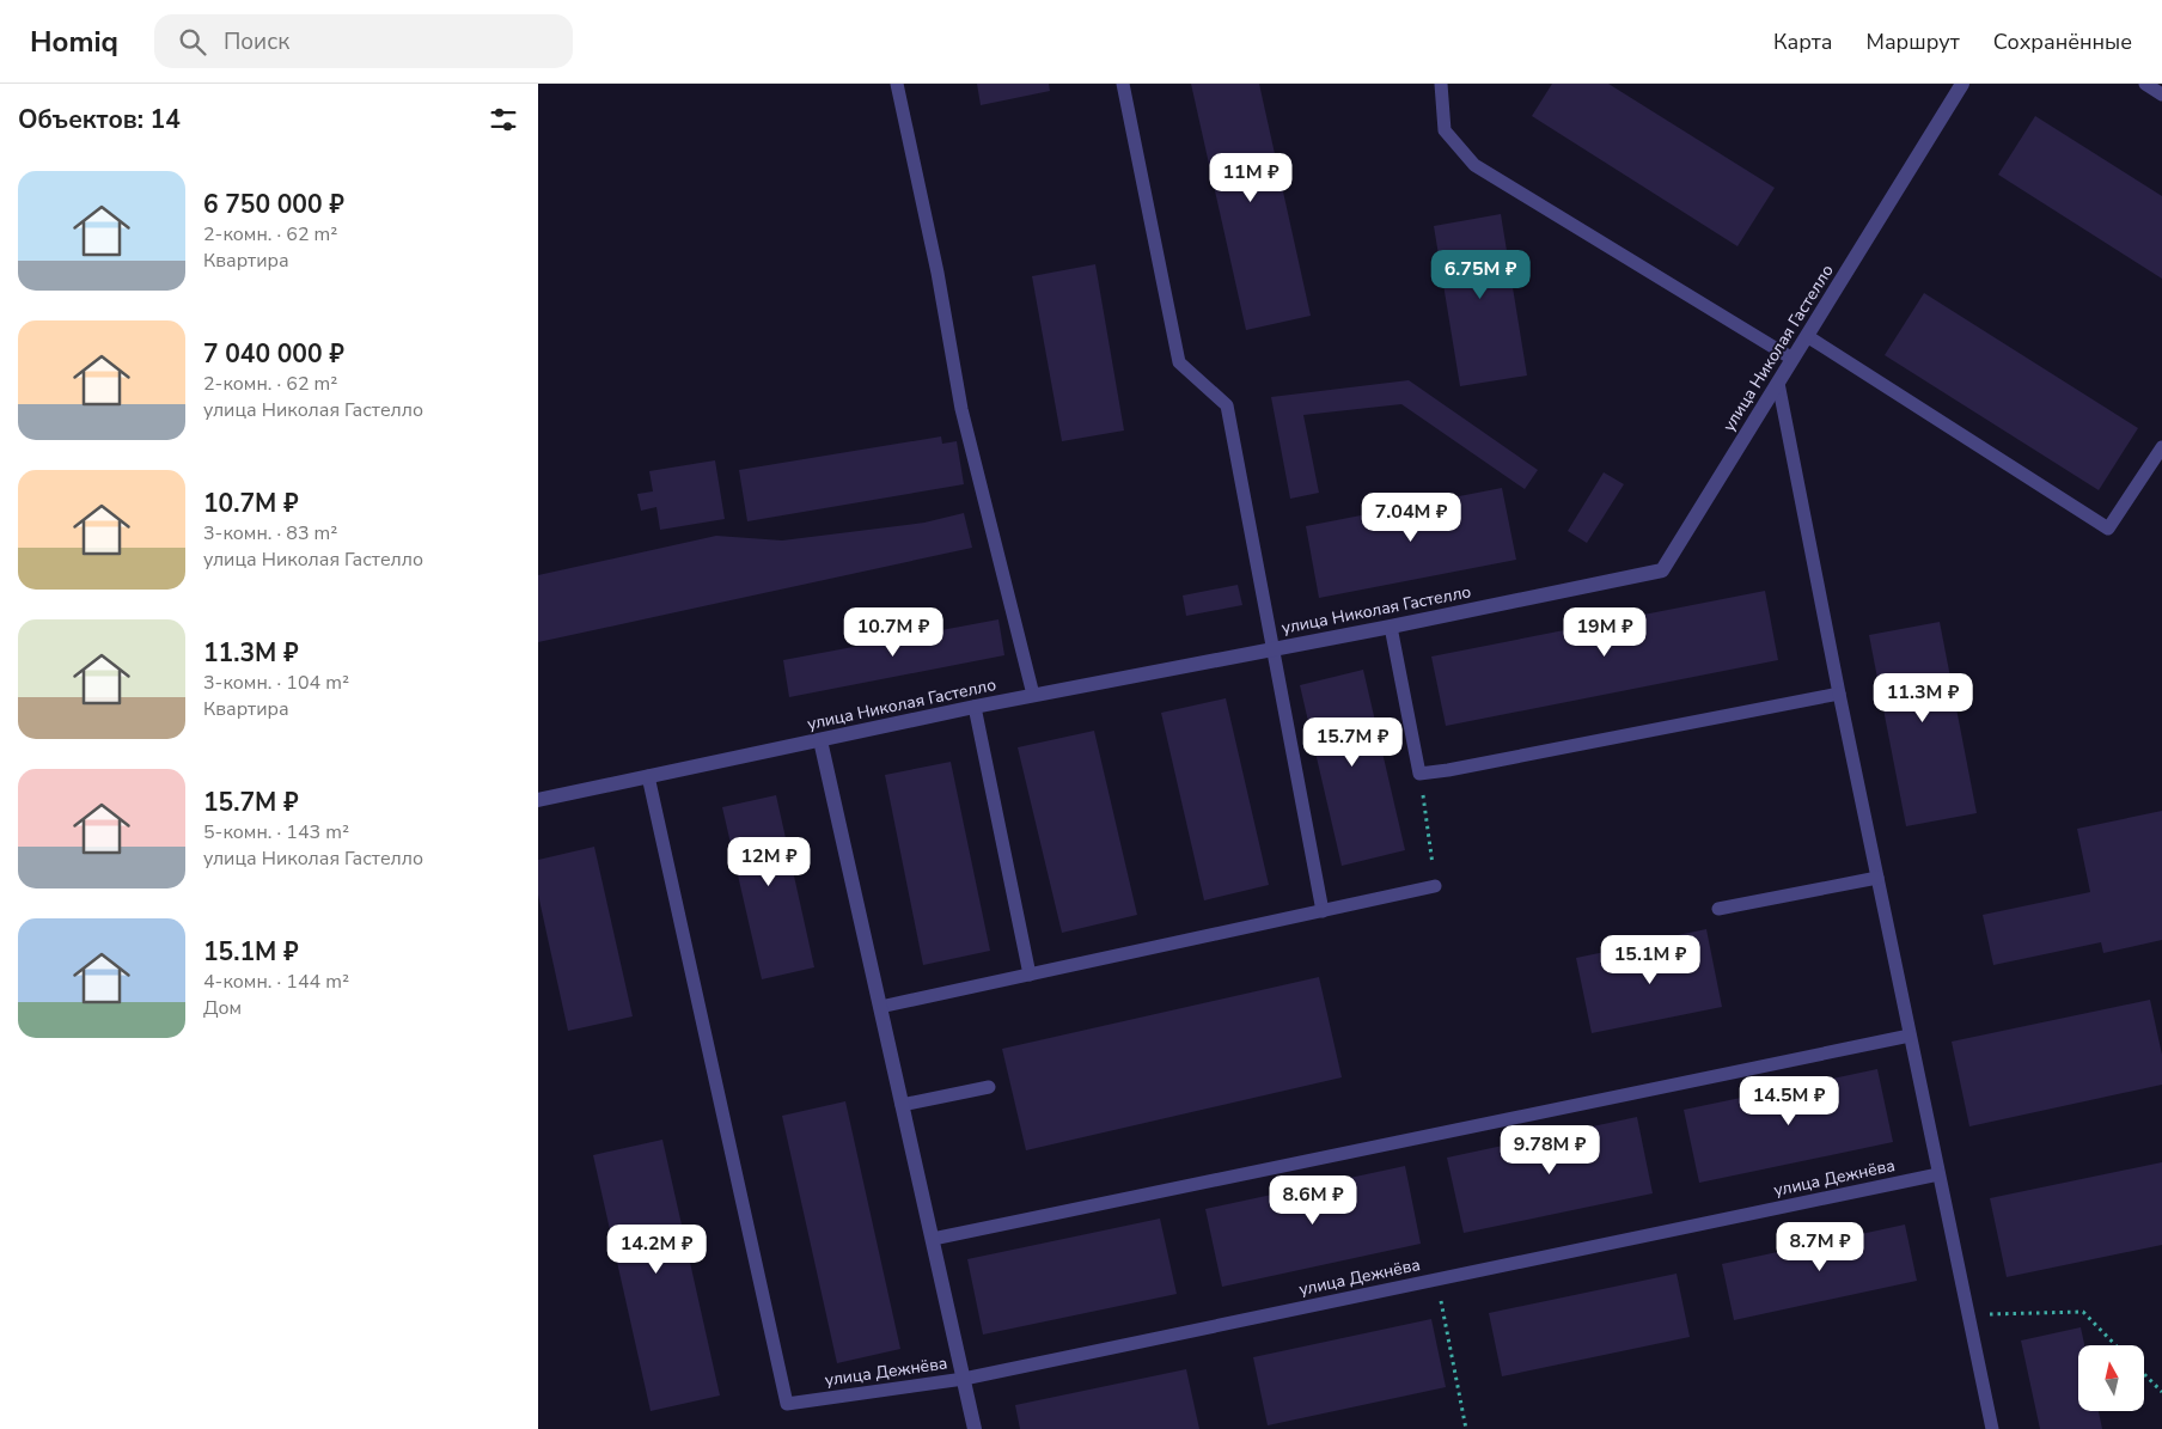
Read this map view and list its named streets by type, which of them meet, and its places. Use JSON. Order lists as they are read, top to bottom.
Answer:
{
  "streets": {
    "street": ["улица Николая Гастелло"],
    "lane": ["улица Дежнёва"]
  },
  "crossings": [
    ["улица Николая Гастелло", "улица Дежнёва"]
  ],
  "north": "top",
  "page": {
    "header": "Homiq",
    "search": "Поиск",
    "nav": ["Карта", "Маршрут", "Сохранённые"],
    "heading": "Объектов: 14",
    "price": [
      "11M ₽",
      "6.75M ₽",
      "7.04M ₽",
      "10.7M ₽",
      "19M ₽",
      "11.3M ₽",
      "15.7M ₽",
      "12M ₽",
      "15.1M ₽",
      "14.5M ₽",
      "9.78M ₽",
      "8.6M ₽",
      "8.7M ₽",
      "14.2M ₽"
    ],
    "list": [
      {
        "name": "6 750 000 ₽",
        "note": "2-комн. · 62 m² · Квартира"
      },
      {
        "name": "7 040 000 ₽",
        "note": "2-комн. · 62 m² · улица Николая Гастелло"
      },
      {
        "name": "10.7M ₽",
        "note": "3-комн. · 83 m² · улица Николая Гастелло"
      },
      {
        "name": "11.3M ₽",
        "note": "3-комн. · 104 m² · Квартира"
      },
      {
        "name": "15.7M ₽",
        "note": "5-комн. · 143 m² · улица Николая Гастелло"
      },
      {
        "name": "15.1M ₽",
        "note": "4-комн. · 144 m² · Дом"
      }
    ]
  }
}
